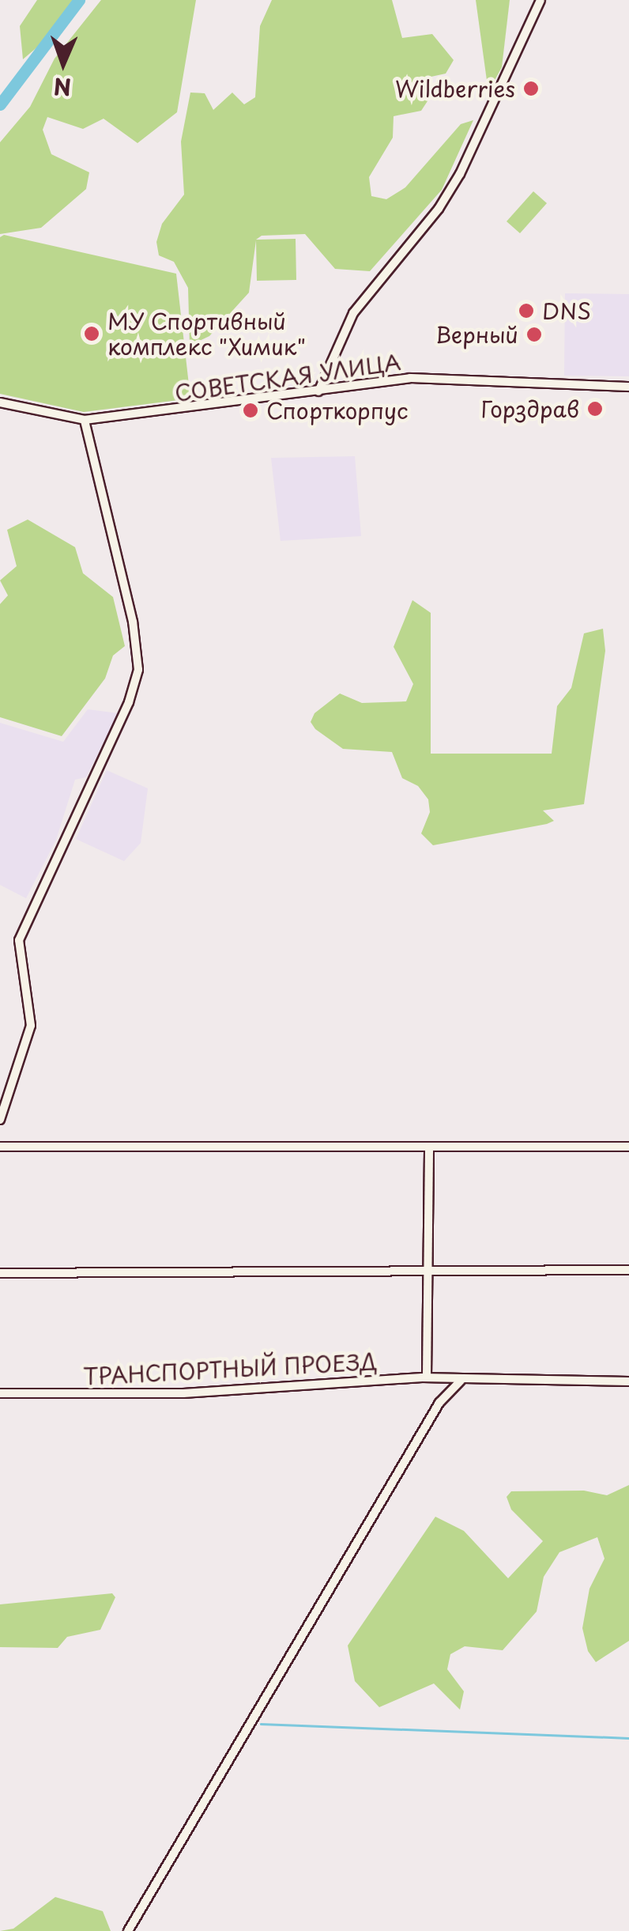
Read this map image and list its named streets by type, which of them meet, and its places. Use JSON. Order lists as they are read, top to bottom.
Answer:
{
  "streets": {
    "street": ["СОВЕТСКАЯ УЛИЦА", "ТРАНСПОРТНЫЙ ПРОЕЗД"]
  },
  "places": [
    "Wildberries",
    "DNS",
    "МУ Спортивный комплекс \"Химик\"",
    "Верный",
    "Горздрав",
    "Спорткорпус"
  ],
  "north": "bottom"
}
